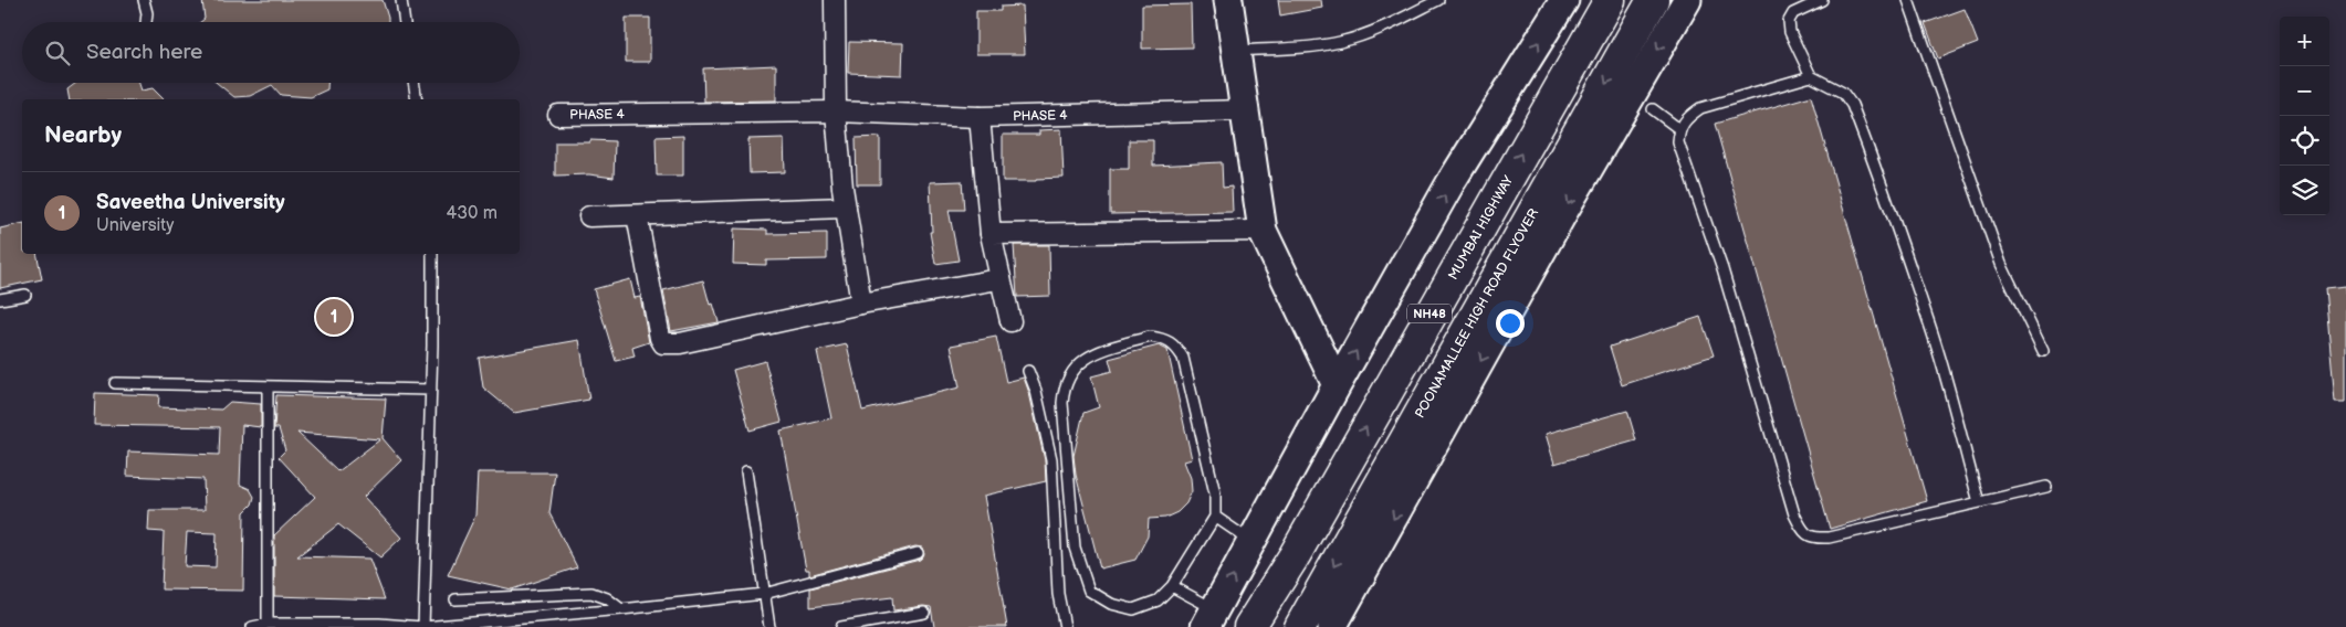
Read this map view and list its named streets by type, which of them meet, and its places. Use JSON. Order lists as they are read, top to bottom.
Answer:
{
  "streets": {
    "highway": ["MUMBAI HIGHWAY", "NH48", "POONAMALLEE HIGH ROAD FLYOVER"],
    "street": ["PHASE 4"]
  },
  "one_way": ["MUMBAI HIGHWAY", "POONAMALLEE HIGH ROAD FLYOVER"],
  "page": {
    "map_buttons": ["+", "−"],
    "search": "Search here",
    "heading": "Nearby",
    "list": [
      {
        "mark": "1",
        "name": "Saveetha University",
        "note": "University",
        "value": "430 m"
      }
    ],
    "pins": "1"
  }
}
